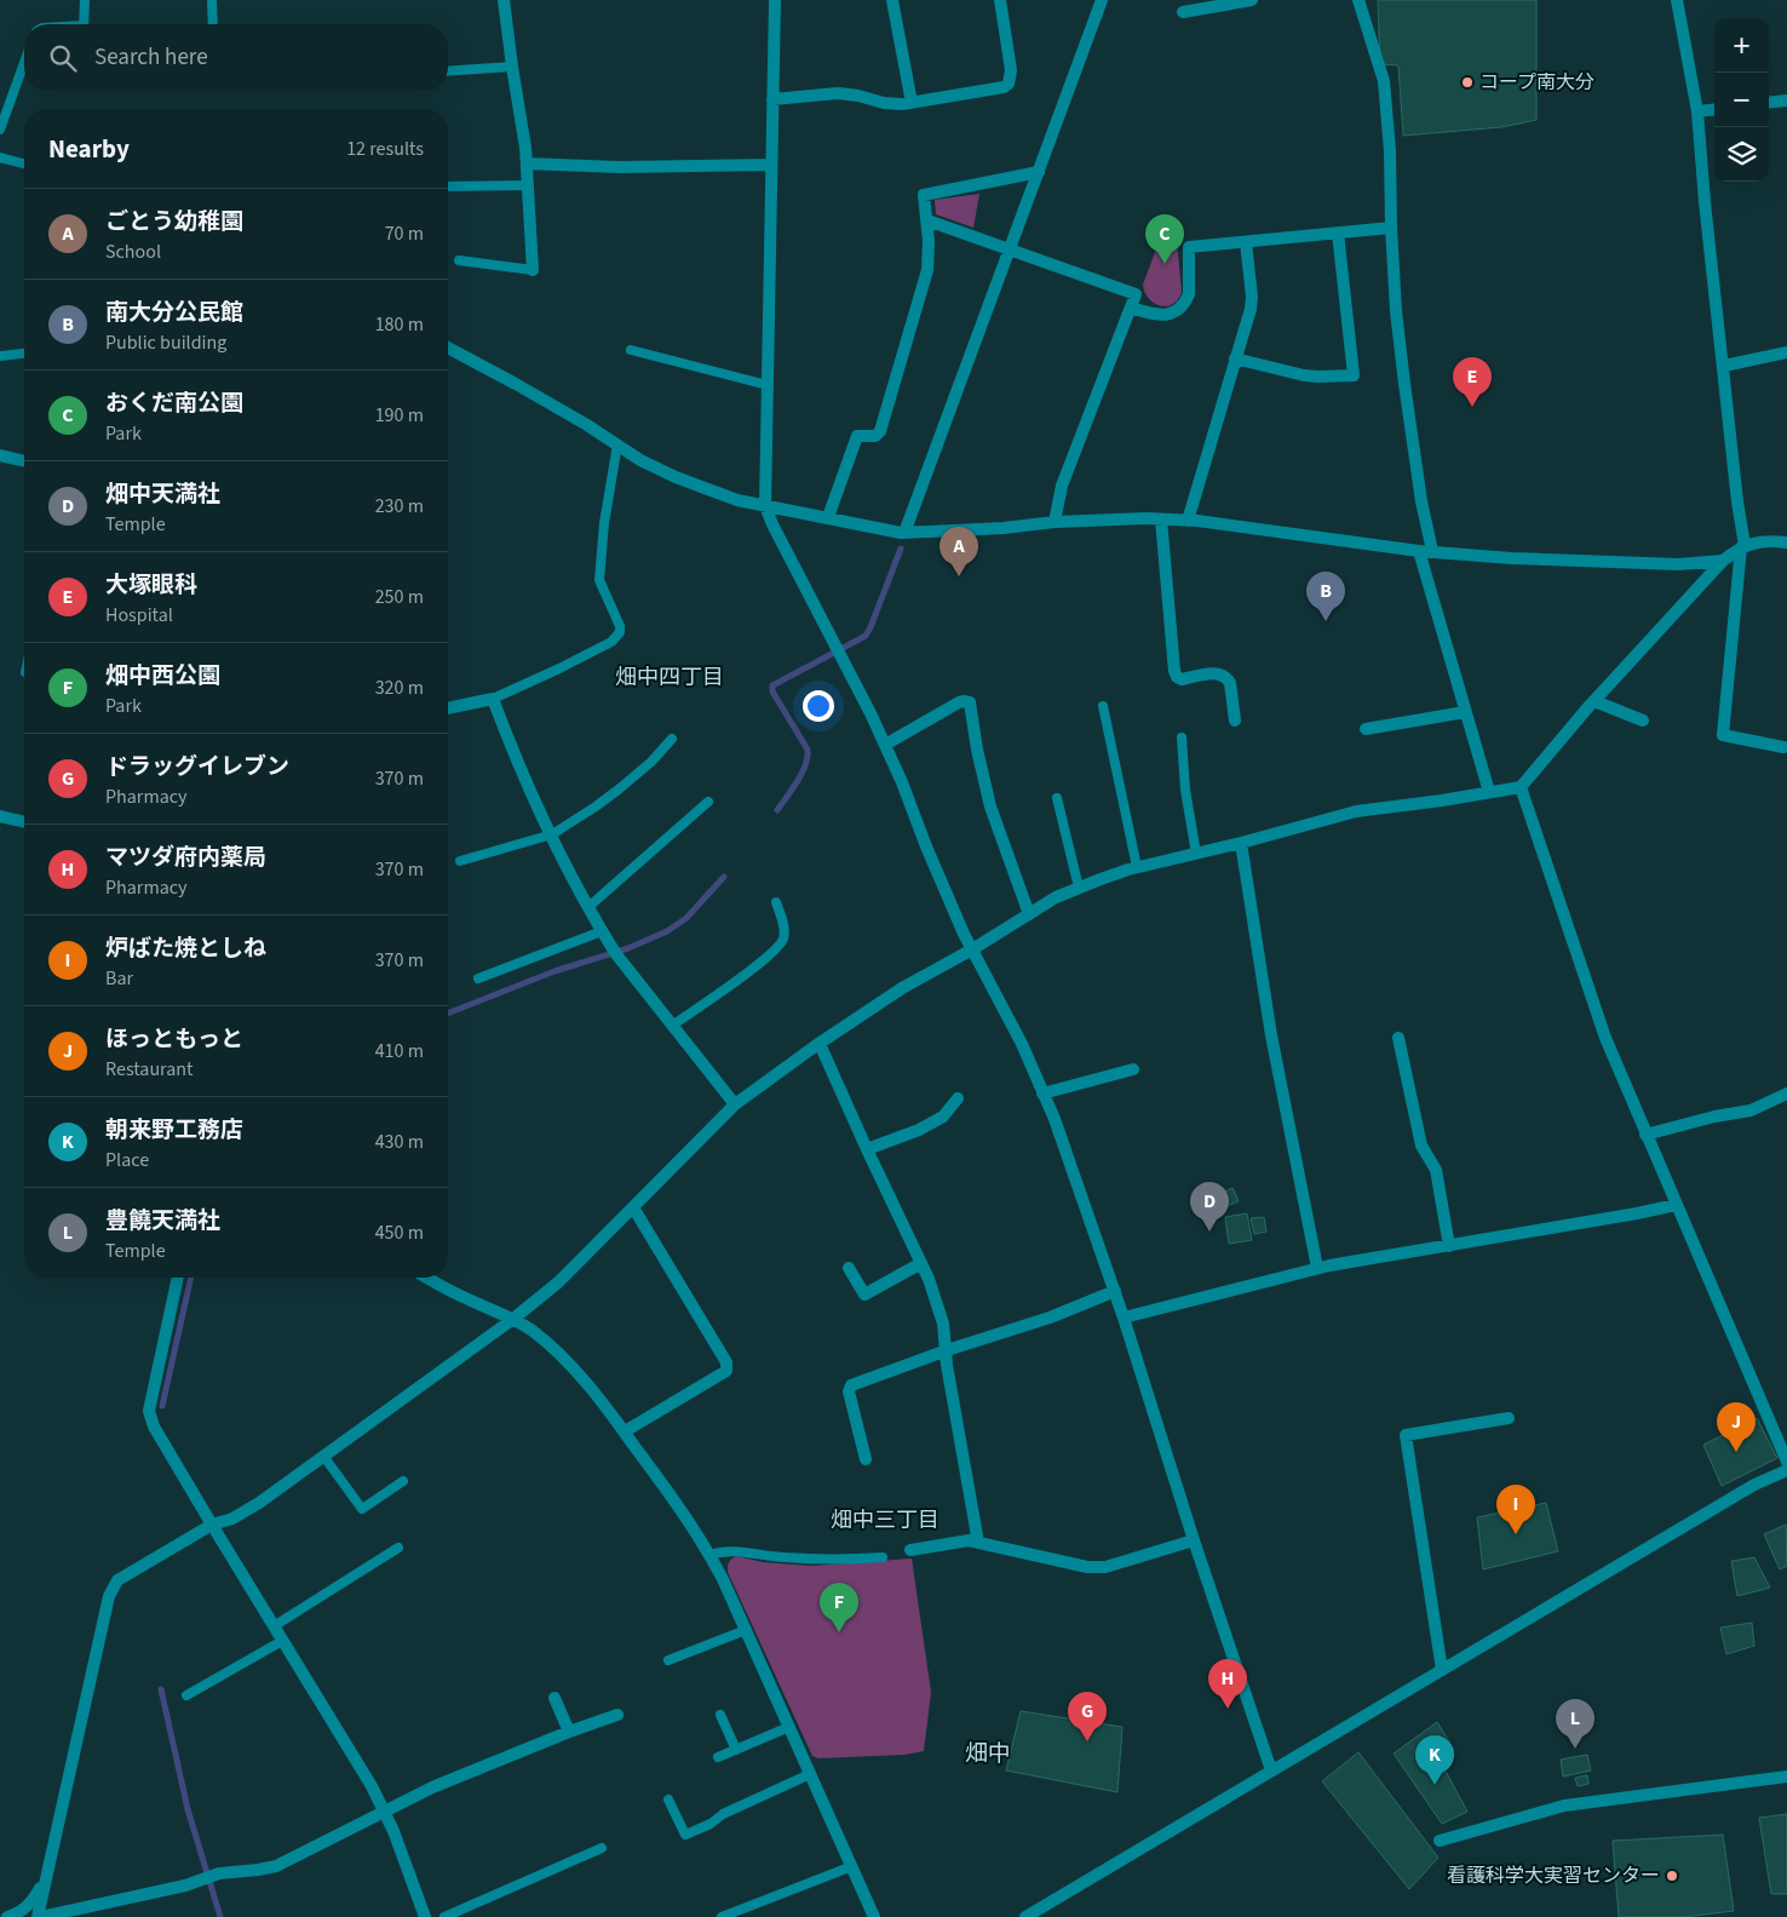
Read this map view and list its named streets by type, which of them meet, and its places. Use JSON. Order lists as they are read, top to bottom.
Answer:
{
  "districts": ["畑中四丁目", "畑中三丁目", "畑中"],
  "places": ["コープ南大分", "看護科学大実習センター"],
  "page": {
    "map_buttons": ["+", "−"],
    "search": "Search here",
    "heading": ["Nearby", "12 results"],
    "list": [
      {
        "mark": "A",
        "name": "ごとう幼稚園",
        "note": "School",
        "value": "70 m"
      },
      {
        "mark": "B",
        "name": "南大分公民館",
        "note": "Public building",
        "value": "180 m"
      },
      {
        "mark": "C",
        "name": "おくだ南公園",
        "note": "Park",
        "value": "190 m"
      },
      {
        "mark": "D",
        "name": "畑中天満社",
        "note": "Temple",
        "value": "230 m"
      },
      {
        "mark": "E",
        "name": "大塚眼科",
        "note": "Hospital",
        "value": "250 m"
      },
      {
        "mark": "F",
        "name": "畑中西公園",
        "note": "Park",
        "value": "320 m"
      },
      {
        "mark": "G",
        "name": "ドラッグイレブン",
        "note": "Pharmacy",
        "value": "370 m"
      },
      {
        "mark": "H",
        "name": "マツダ府内薬局",
        "note": "Pharmacy",
        "value": "370 m"
      },
      {
        "mark": "I",
        "name": "炉ばた焼としね",
        "note": "Bar",
        "value": "370 m"
      },
      {
        "mark": "J",
        "name": "ほっともっと",
        "note": "Restaurant",
        "value": "410 m"
      },
      {
        "mark": "K",
        "name": "朝来野工務店",
        "note": "Place",
        "value": "430 m"
      },
      {
        "mark": "L",
        "name": "豊饒天満社",
        "note": "Temple",
        "value": "450 m"
      }
    ],
    "pins": [
      "C",
      "E",
      "A",
      "B",
      "D",
      "J",
      "I",
      "F",
      "H",
      "G",
      "L",
      "K"
    ]
  }
}
